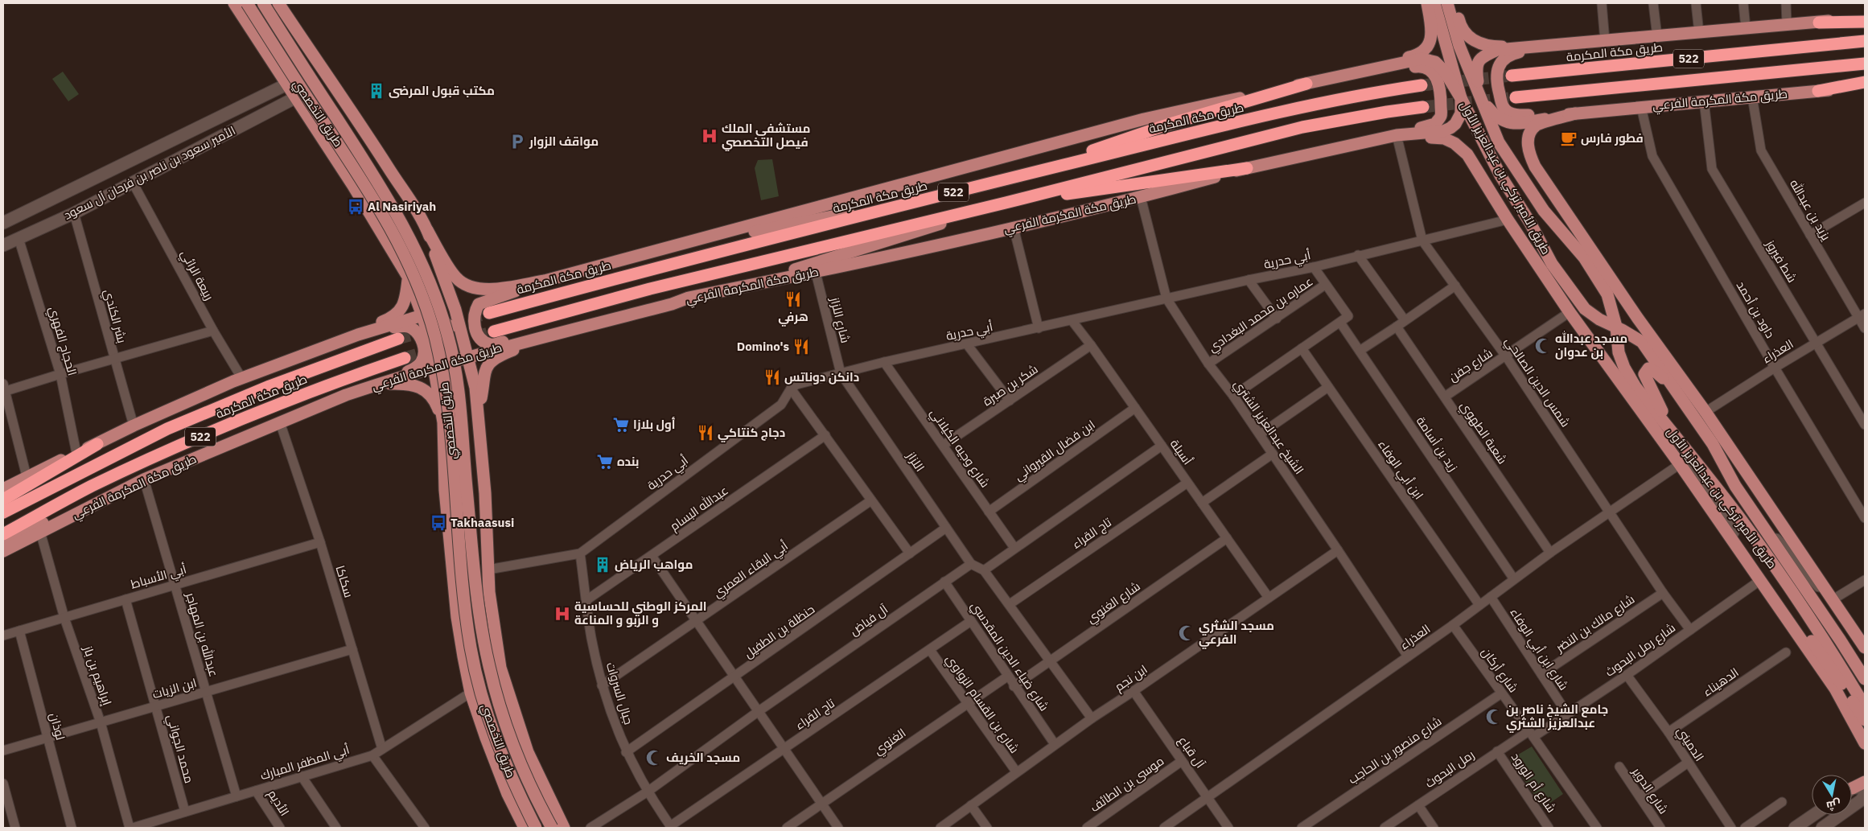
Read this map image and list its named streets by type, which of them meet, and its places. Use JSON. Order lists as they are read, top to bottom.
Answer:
{
  "streets": {
    "highway": ["طريق مكة المكرمة", "522"],
    "main road": ["طريق مكة المكرمة الفرعي", "طريق التخصصي", "طريق الأمير تركي بن عبدالعزيز الأول"],
    "street": [
      "الأمير سعود بن ناصر بن فرحان آل سعود",
      "يزيد بن عبدالله",
      "أبي حدرية",
      "شط فيروز",
      "ربيعة الرائي",
      "داود بن أحمد",
      "عماره بن محمد البغدادي",
      "بشر الكندي",
      "شارع اللزاز",
      "الحجاج الفهري",
      "العذراء",
      "شارع جفن",
      "شمس الدين الصالحي",
      "شكر بن صبرة",
      "الشيخ عبدالعزيز الشتري",
      "شعبة الطهوي",
      "زيد بن أسامة",
      "شارع وجيه الكيلاني",
      "ابن فضال القيرواني",
      "أسيلة",
      "اللزاز",
      "ابن أبي الوفاء",
      "عبدالله البسام",
      "تاج القراء",
      "أبي البقاء العمري",
      "أبي الأسباط",
      "سكاكا",
      "شارع الغنوي",
      "آل فياض",
      "شارع مالك بن النضر",
      "حنظلة بن الطفيل",
      "عبدالله بن المهاجر",
      "شارع ابن أبي الوفاء",
      "شارع رمل البحوث",
      "شارع ضياء الدين المقدسي",
      "شارع أركان",
      "إبراهيم بن باز",
      "ابن نجم",
      "الدهيناء",
      "ابن الزيات",
      "جبال السروات",
      "شارع بن القسام الزواوي",
      "لوذان",
      "الغنوي",
      "الدميني",
      "محمد الجواني",
      "شارع منصور بن الحاجب",
      "آل قباع",
      "أبي المظفر المبارك",
      "رمل البحوث",
      "شارع أم الورود",
      "موسى بن الطائف",
      "شارع الدوير",
      "الأديم"
    ]
  },
  "crossings": [
    ["طريق مكة المكرمة الفرعي", "طريق الأمير تركي بن عبدالعزيز الأول"],
    ["طريق مكة المكرمة الفرعي", "يزيد بن عبدالله"],
    ["طريق مكة المكرمة الفرعي", "شط فيروز"],
    ["طريق مكة المكرمة الفرعي", "داود بن أحمد"],
    ["طريق مكة المكرمة الفرعي", "شارع اللزاز"],
    ["طريق مكة المكرمة الفرعي", "شمس الدين الصالحي"],
    ["طريق مكة المكرمة الفرعي", "الشيخ عبدالعزيز الشتري"],
    ["طريق مكة المكرمة الفرعي", "سكاكا"],
    ["طريق مكة المكرمة الفرعي", "عبدالله بن المهاجر"],
    ["طريق مكة المكرمة الفرعي", "إبراهيم بن باز"],
    ["الأمير سعود بن ناصر بن فرحان آل سعود", "ربيعة الرائي"],
    ["الأمير سعود بن ناصر بن فرحان آل سعود", "بشر الكندي"],
    ["الأمير سعود بن ناصر بن فرحان آل سعود", "الحجاج الفهري"],
    ["يزيد بن عبدالله", "العذراء"],
    ["أبي حدرية", "شارع اللزاز"],
    ["أبي حدرية", "شمس الدين الصالحي"],
    ["أبي حدرية", "الشيخ عبدالعزيز الشتري"],
    ["أبي حدرية", "شارع وجيه الكيلاني"],
    ["أبي حدرية", "أسيلة"],
    ["أبي حدرية", "اللزاز"],
    ["أبي حدرية", "جبال السروات"],
    ["شط فيروز", "العذراء"],
    ["داود بن أحمد", "العذراء"],
    ["عماره بن محمد البغدادي", "الشيخ عبدالعزيز الشتري"],
    ["شارع اللزاز", "اللزاز"],
    ["العذراء", "شمس الدين الصالحي"],
    ["العذراء", "الشيخ عبدالعزيز الشتري"],
    ["العذراء", "شعبة الطهوي"],
    ["العذراء", "زيد بن أسامة"],
    ["العذراء", "ابن أبي الوفاء"],
    ["العذراء", "شارع ابن أبي الوفاء"],
    ["العذراء", "شارع أركان"],
    ["العذراء", "آل قباع"],
    ["شارع جفن", "شمس الدين الصالحي"],
    ["شارع جفن", "شعبة الطهوي"],
    ["شمس الدين الصالحي", "شارع مالك بن النضر"],
    ["شمس الدين الصالحي", "شارع رمل البحوث"],
    ["شكر بن صبرة", "شارع وجيه الكيلاني"],
    ["شكر بن صبرة", "أسيلة"],
    ["الشيخ عبدالعزيز الشتري", "ابن نجم"],
    ["شارع وجيه الكيلاني", "ابن فضال القيرواني"],
    ["ابن فضال القيرواني", "أسيلة"],
    ["أسيلة", "تاج القراء"],
    ["أسيلة", "شارع الغنوي"],
    ["أسيلة", "ابن نجم"],
    ["اللزاز", "آل فياض"],
    ["اللزاز", "حنظلة بن الطفيل"],
    ["عبدالله البسام", "جبال السروات"],
    ["تاج القراء", "شارع ضياء الدين المقدسي"],
    ["تاج القراء", "جبال السروات"],
    ["تاج القراء", "شارع بن القسام الزواوي"],
    ["أبي البقاء العمري", "جبال السروات"],
    ["أبي الأسباط", "سكاكا"],
    ["أبي الأسباط", "عبدالله بن المهاجر"],
    ["أبي الأسباط", "إبراهيم بن باز"],
    ["أبي الأسباط", "لوذان"],
    ["أبي الأسباط", "محمد الجواني"],
    ["سكاكا", "ابن الزيات"],
    ["سكاكا", "أبي المظفر المبارك"],
    ["شارع الغنوي", "شارع ضياء الدين المقدسي"],
    ["آل فياض", "شارع ضياء الدين المقدسي"],
    ["آل فياض", "جبال السروات"],
    ["شارع مالك بن النضر", "شارع ابن أبي الوفاء"],
    ["حنظلة بن الطفيل", "جبال السروات"],
    ["عبدالله بن المهاجر", "ابن الزيات"],
    ["عبدالله بن المهاجر", "أبي المظفر المبارك"],
    ["شارع ابن أبي الوفاء", "شارع رمل البحوث"],
    ["شارع رمل البحوث", "شارع أركان"],
    ["شارع رمل البحوث", "الدميني"],
    ["شارع رمل البحوث", "رمل البحوث"],
    ["شارع ضياء الدين المقدسي", "ابن نجم"],
    ["شارع ضياء الدين المقدسي", "الغنوي"],
    ["شارع أركان", "شارع منصور بن الحاجب"],
    ["شارع أركان", "رمل البحوث"],
    ["إبراهيم بن باز", "ابن الزيات"],
    ["ابن نجم", "شارع بن القسام الزواوي"],
    ["ابن نجم", "آل قباع"],
    ["الدهيناء", "الدميني"],
    ["ابن الزيات", "لوذان"],
    ["ابن الزيات", "محمد الجواني"],
    ["شارع بن القسام الزواوي", "الغنوي"],
    ["محمد الجواني", "أبي المظفر المبارك"],
    ["آل قباع", "موسى بن الطائف"],
    ["أبي المظفر المبارك", "الأديم"],
    ["رمل البحوث", "شارع أم الورود"]
  ],
  "places": {
    "building": ["مكتب قبول المرضى", "مواهب الرياض"],
    "hospital": ["مستشفى الملك فيصل التخصصي", "المركز الوطني للحساسية و الربو و المناعة"],
    "cafe": ["فطور فارس"],
    "parking": ["مواقف الزوار"],
    "bus stop": ["Al Nasiriyah", "Takhaasusi"],
    "restaurant": [
      "هرفي",
      "Domino's",
      "دانكن دوناتس",
      "دجاج كنتاكي"
    ],
    "mosque": [
      "مسجد عبدالله بن عدوان",
      "مسجد الشثري الفرعي",
      "جامع الشيخ ناصر بن عبدالعزيز الشثري",
      "مسجد الخريف"
    ],
    "supermarket": ["أول بلازا", "بنده"]
  },
  "north": "bottom"
}
